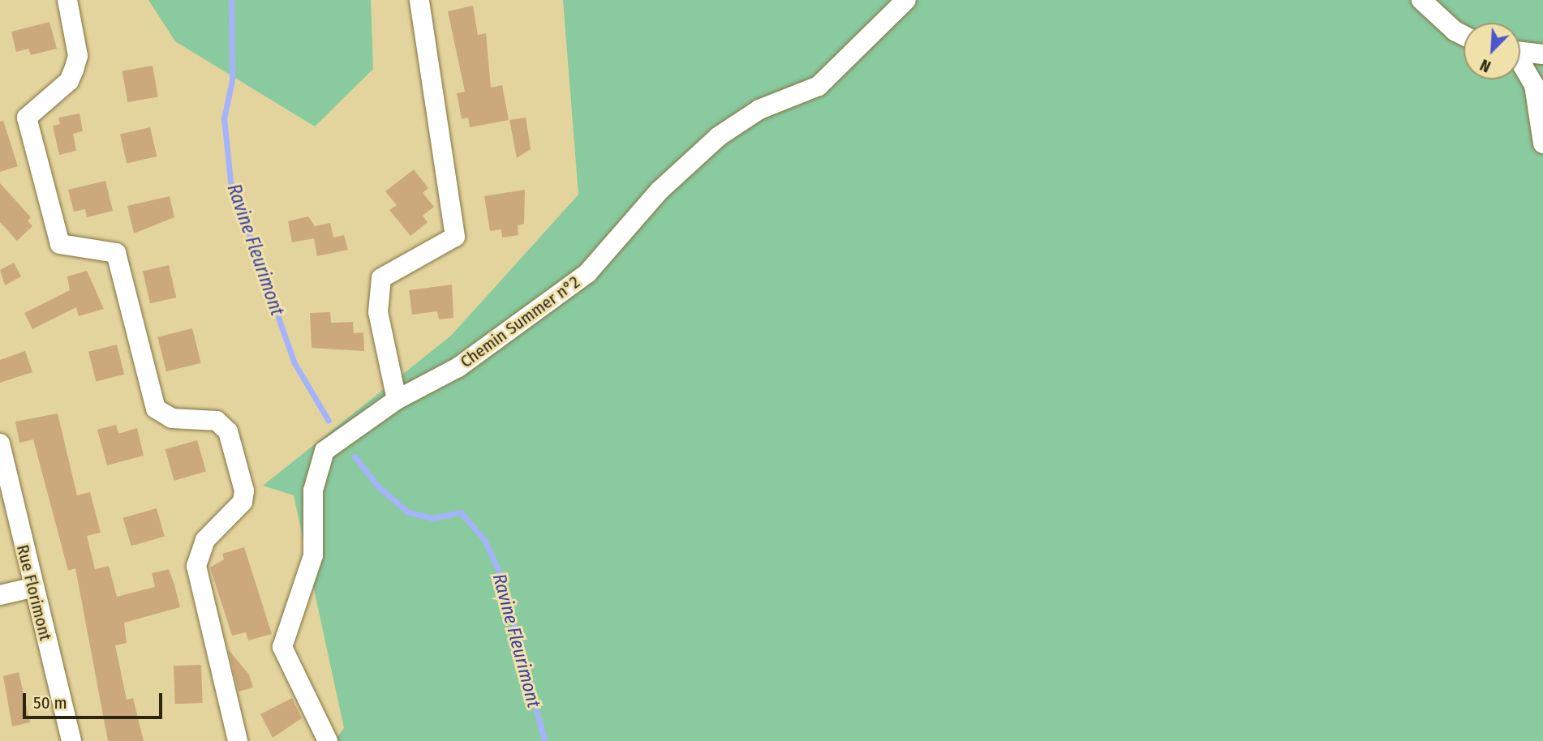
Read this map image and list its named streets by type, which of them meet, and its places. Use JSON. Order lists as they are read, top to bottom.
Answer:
{
  "streets": {
    "street": ["Chemin Summer n°2", "Rue Florimont"]
  },
  "water": ["Ravine Fleurimont"],
  "scale_bar": "50 m",
  "north": "bottom left"
}
